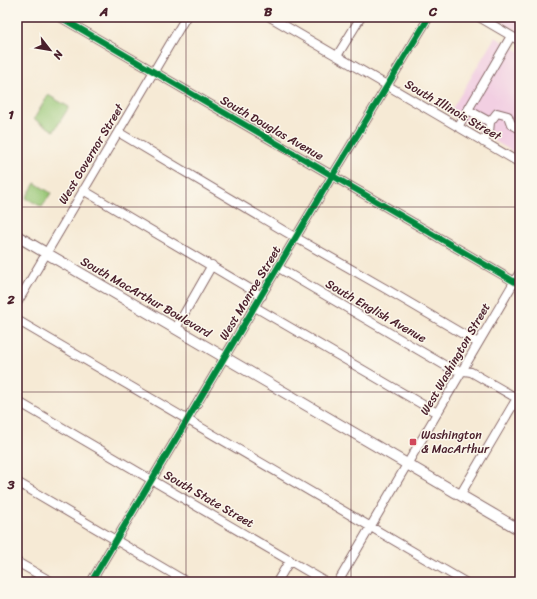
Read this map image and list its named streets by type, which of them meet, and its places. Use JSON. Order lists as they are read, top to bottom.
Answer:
{
  "streets": {
    "main road": ["South MacArthur Boulevard"],
    "street": [
      "South Illinois Street",
      "South Douglas Avenue",
      "West Governor Street",
      "West Monroe Street",
      "South English Avenue",
      "West Washington Street",
      "South State Street"
    ]
  },
  "crossings": [
    ["South Illinois Street", "West Monroe Street"],
    ["South Douglas Avenue", "West Governor Street"],
    ["South Douglas Avenue", "West Monroe Street"],
    ["South Douglas Avenue", "West Washington Street"],
    ["West Governor Street", "South MacArthur Boulevard"],
    ["West Monroe Street", "South MacArthur Boulevard"],
    ["West Monroe Street", "South English Avenue"],
    ["West Monroe Street", "South State Street"],
    ["South MacArthur Boulevard", "West Washington Street"],
    ["South English Avenue", "West Washington Street"]
  ],
  "places": {
    "transit": ["Washington & MacArthur"]
  },
  "north": "bottom right",
  "grid": {
    "columns": ["A", "B", "C"],
    "rows": ["1", "2", "3"]
  }
}
